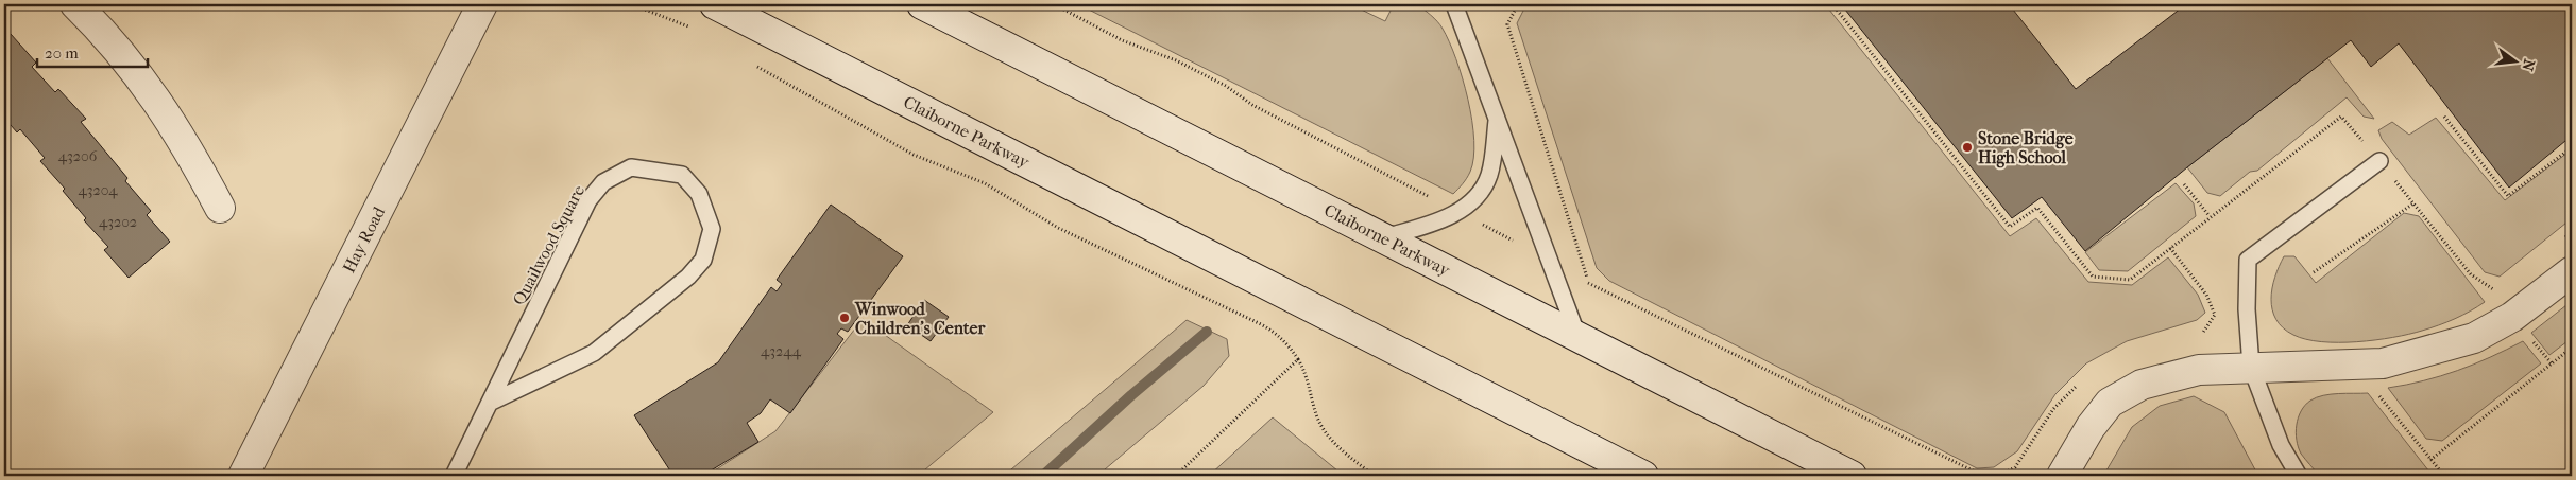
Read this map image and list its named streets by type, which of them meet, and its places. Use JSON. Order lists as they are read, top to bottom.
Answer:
{
  "streets": {
    "main road": ["Claiborne Parkway", "Hay Road"],
    "lane": ["Quailwood Square"]
  },
  "places": ["Stone Bridge High School", "Winwood Children’s Center"],
  "house_numbers": [
    "43206",
    "43204",
    "43202",
    "43244"
  ],
  "scale_bar": "20 m",
  "north": "right"
}
